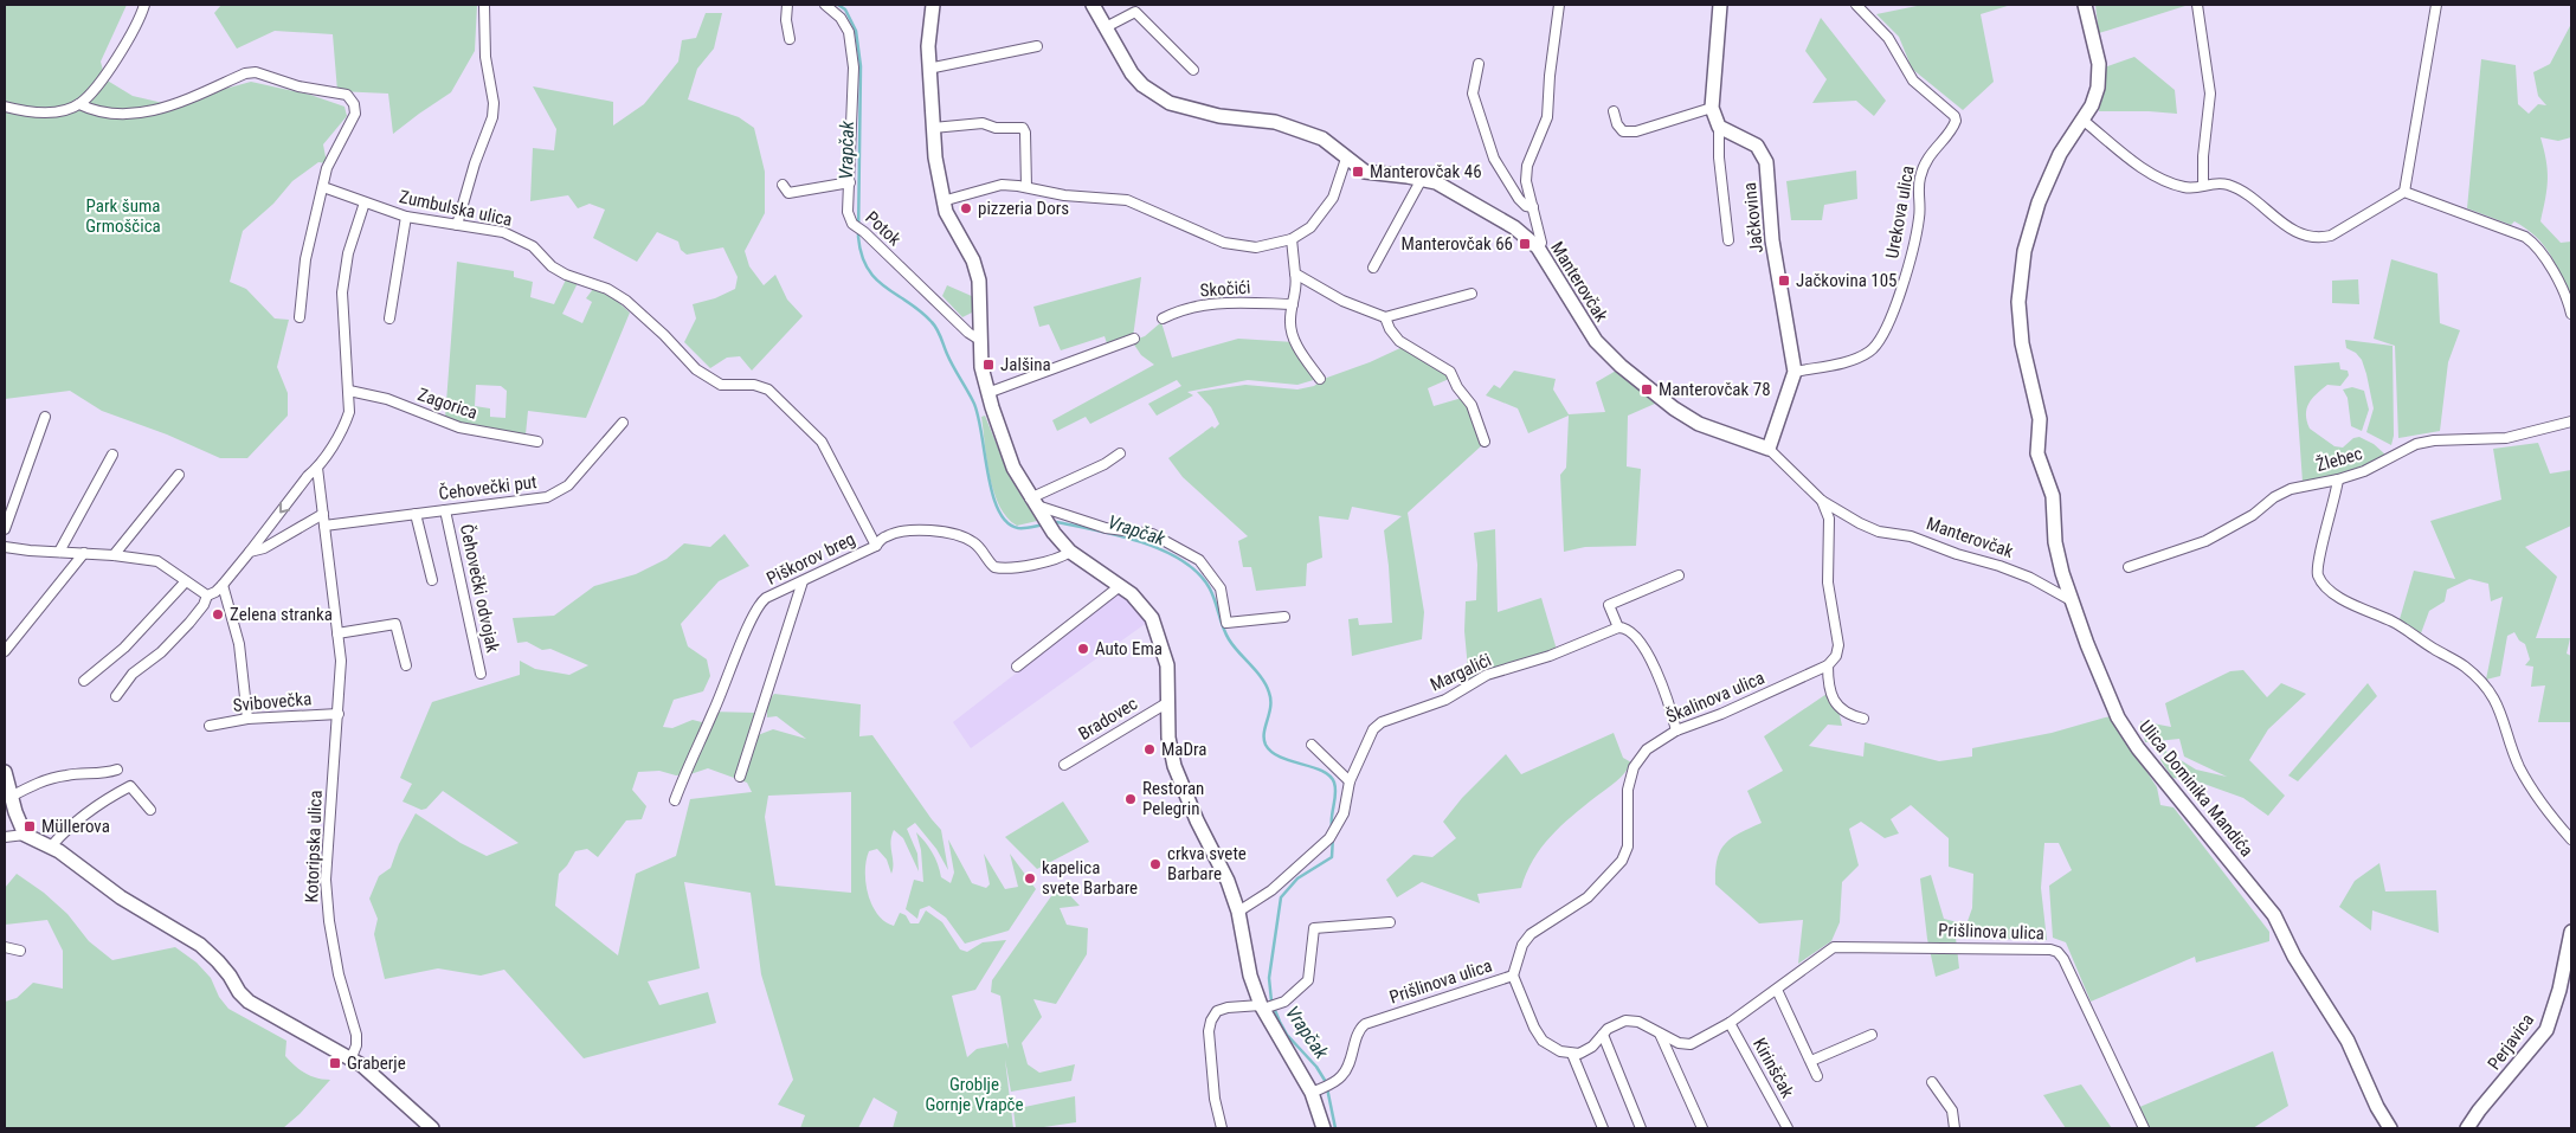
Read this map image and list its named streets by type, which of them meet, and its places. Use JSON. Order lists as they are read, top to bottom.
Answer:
{
  "streets": {
    "street": [
      "Zumbulska ulica",
      "Urekova ulica",
      "Jačkovina",
      "Potok",
      "Manterovčak",
      "Skočići",
      "Zagorica",
      "Žlebec",
      "Čehovečki put",
      "Piškorov breg",
      "Čehovečki odvojak",
      "Margalići",
      "Škalinova ulica",
      "Svibovečka",
      "Bradovec",
      "Ulica Dominika Mandića",
      "Kotoripska ulica",
      "Prišlinova ulica",
      "Perjavica",
      "Kirinščak"
    ]
  },
  "crossings": [
    ["Zumbulska ulica", "Piškorov breg"],
    ["Urekova ulica", "Jačkovina"],
    ["Jačkovina", "Manterovčak"],
    ["Manterovčak", "Ulica Dominika Mandića"],
    ["Čehovečki put", "Čehovečki odvojak"],
    ["Čehovečki put", "Kotoripska ulica"],
    ["Škalinova ulica", "Prišlinova ulica"],
    ["Svibovečka", "Kotoripska ulica"],
    ["Prišlinova ulica", "Kirinščak"]
  ],
  "water": ["Vrapčak"],
  "parks": ["Park šuma Grmoščica", "Groblje Gornje Vrapče"],
  "places": {
    "transit": [
      "Manterovčak 46",
      "Manterovčak 66",
      "Jačkovina 105",
      "Jalšina",
      "Manterovčak 78",
      "Müllerova",
      "Graberje"
    ],
    "other": [
      "pizzeria Dors",
      "Zelena stranka",
      "Auto Ema",
      "MaDra",
      "Restoran Pelegrin",
      "crkva svete Barbare",
      "kapelica svete Barbare"
    ]
  }
}
